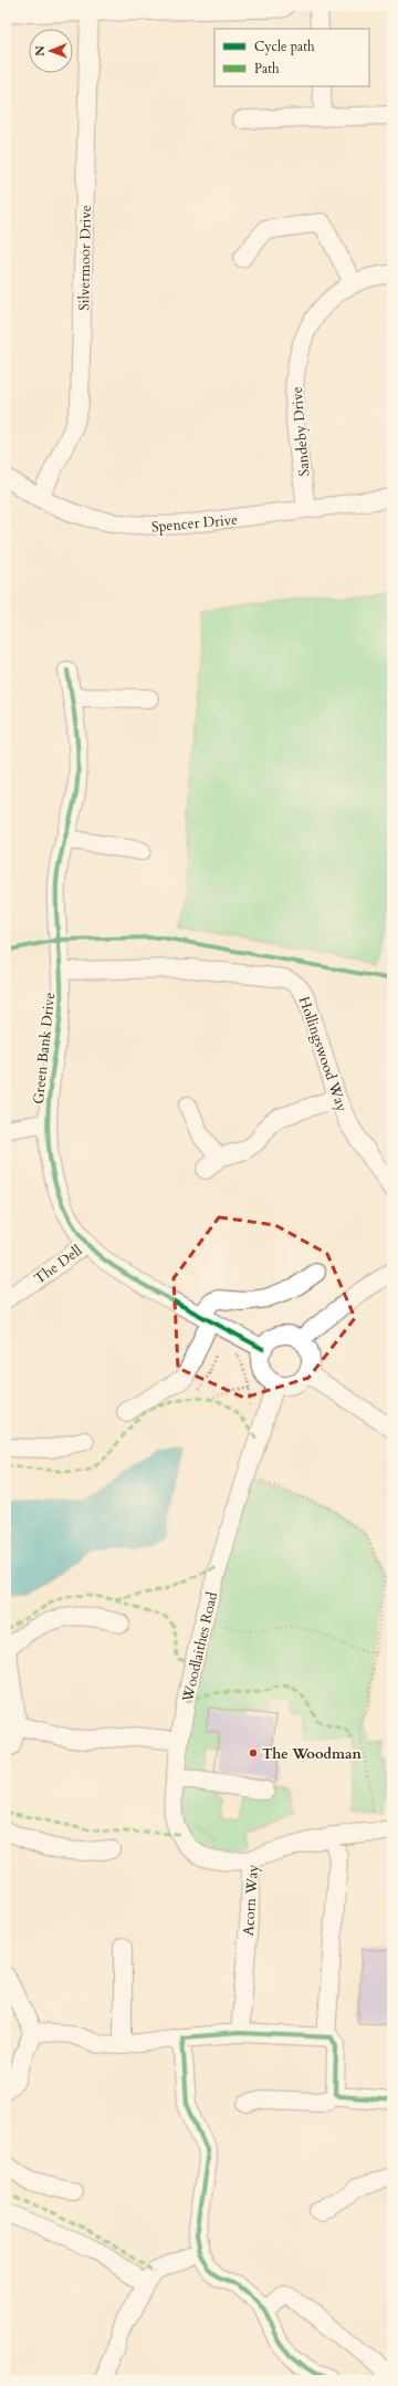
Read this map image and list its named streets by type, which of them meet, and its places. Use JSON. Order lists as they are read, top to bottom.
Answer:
{
  "streets": {
    "street": [
      "Silvermoor Drive",
      "Sandeby Drive",
      "Spencer Drive",
      "Green Bank Drive",
      "Hollingswood Way",
      "The Dell",
      "Woodlaithes Road",
      "Acorn Way"
    ]
  },
  "crossings": [
    ["Silvermoor Drive", "Spencer Drive"],
    ["Sandeby Drive", "Spencer Drive"],
    ["Green Bank Drive", "Hollingswood Way"],
    ["Green Bank Drive", "The Dell"],
    ["Green Bank Drive", "Woodlaithes Road"],
    ["Woodlaithes Road", "Acorn Way"]
  ],
  "places": ["The Woodman"],
  "legend": ["Cycle path", "Path"],
  "north": "left"
}
